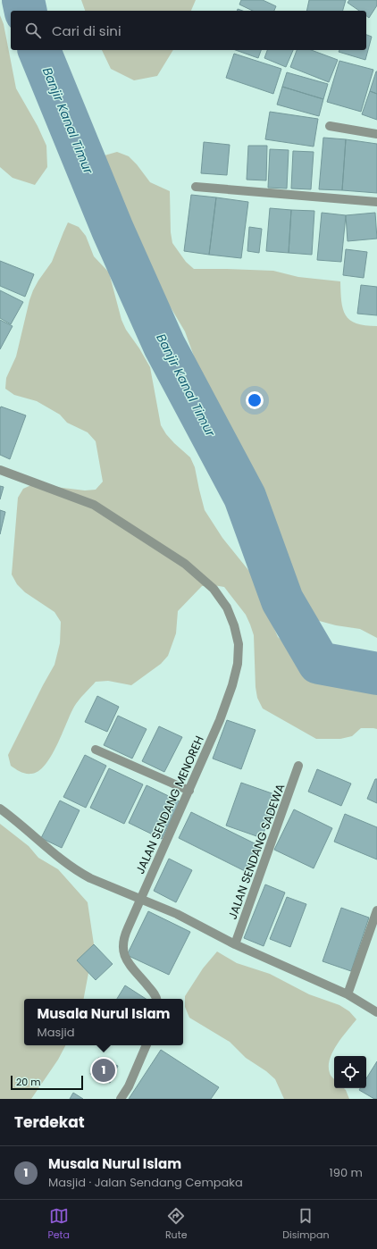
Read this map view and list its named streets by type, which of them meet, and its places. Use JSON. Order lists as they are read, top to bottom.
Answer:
{
  "streets": {
    "street": ["JALAN SENDANG MENOREH", "JALAN SENDANG SADEWA"]
  },
  "water": ["Banjir Kanal Timur"],
  "scale_bar": "20 m",
  "page": {
    "search": "Cari di sini",
    "popup": ["Musala Nurul Islam", "Masjid"],
    "pins": "1",
    "scale": "20 m",
    "heading": "Terdekat",
    "list": [
      {
        "mark": "1",
        "name": "Musala Nurul Islam",
        "note": "Masjid · Jalan Sendang Cempaka",
        "value": "190 m"
      }
    ],
    "nav": ["Peta", "Rute", "Disimpan"]
  }
}
